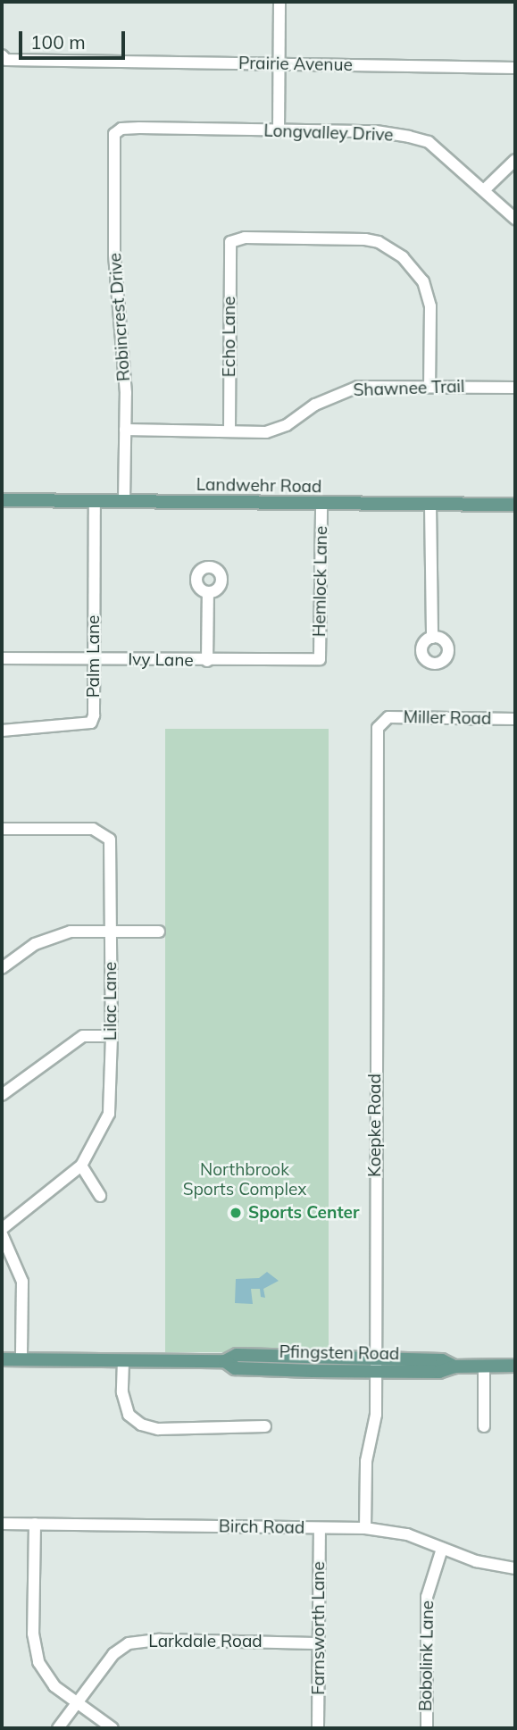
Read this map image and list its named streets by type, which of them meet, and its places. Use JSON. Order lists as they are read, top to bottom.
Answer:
{
  "streets": {
    "main road": ["Landwehr Road", "Pfingsten Road"],
    "street": [
      "Prairie Avenue",
      "Longvalley Drive",
      "Robincrest Drive",
      "Echo Lane",
      "Shawnee Trail",
      "Hemlock Lane",
      "Palm Lane",
      "Ivy Lane",
      "Miller Road",
      "Lilac Lane",
      "Koepke Road",
      "Birch Road",
      "Farnsworth Lane",
      "Larkdale Road",
      "Bobolink Lane"
    ]
  },
  "crossings": [
    ["Longvalley Drive", "Robincrest Drive"],
    ["Robincrest Drive", "Shawnee Trail"],
    ["Robincrest Drive", "Landwehr Road"],
    ["Echo Lane", "Shawnee Trail"],
    ["Landwehr Road", "Hemlock Lane"],
    ["Landwehr Road", "Palm Lane"],
    ["Hemlock Lane", "Ivy Lane"],
    ["Palm Lane", "Ivy Lane"],
    ["Miller Road", "Koepke Road"],
    ["Koepke Road", "Pfingsten Road"],
    ["Koepke Road", "Birch Road"],
    ["Birch Road", "Farnsworth Lane"],
    ["Birch Road", "Bobolink Lane"],
    ["Farnsworth Lane", "Larkdale Road"]
  ],
  "parks": ["Northbrook Sports Complex"],
  "places": ["Sports Center"],
  "scale_bar": "100 m"
}
